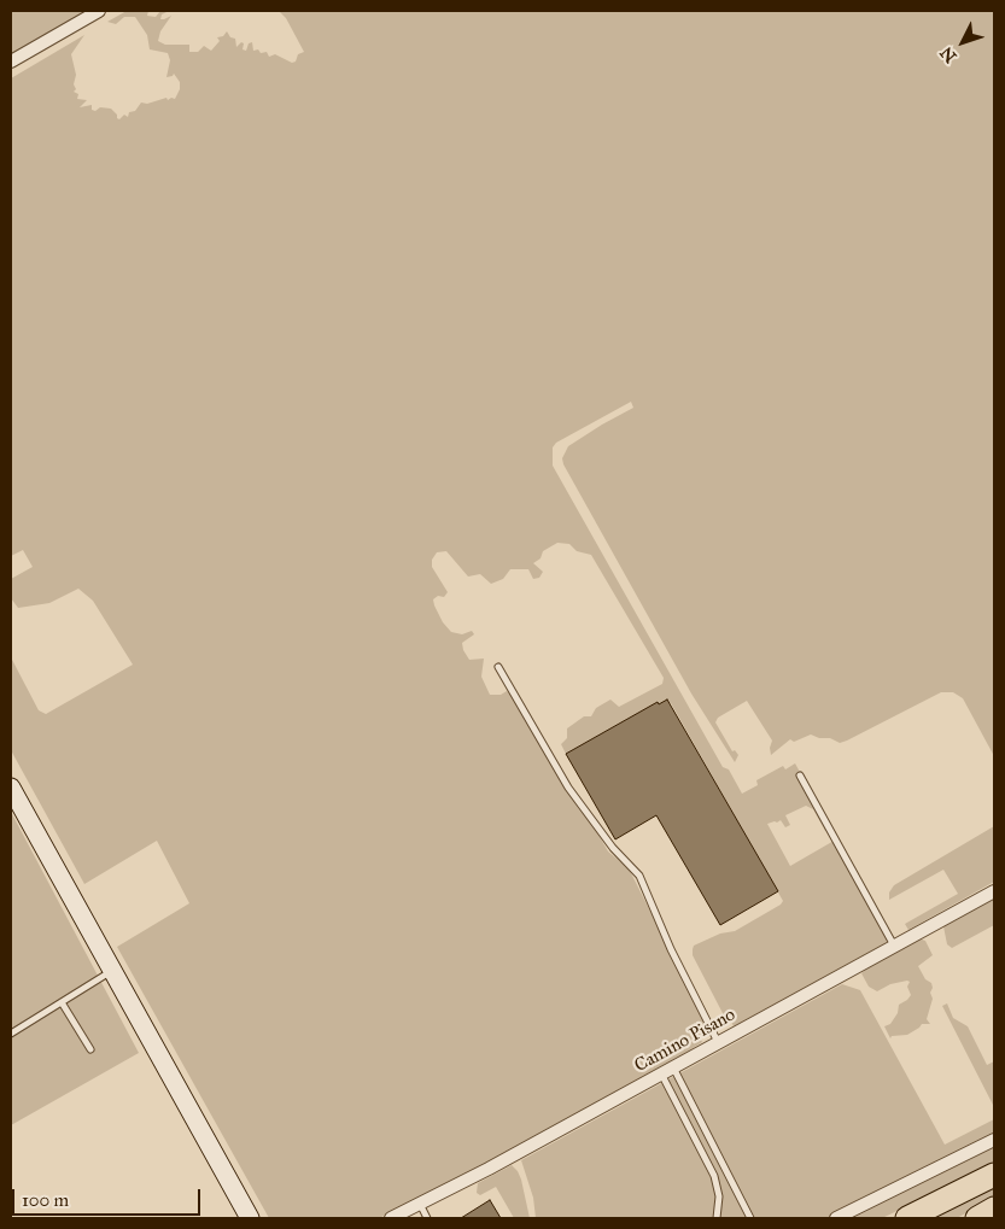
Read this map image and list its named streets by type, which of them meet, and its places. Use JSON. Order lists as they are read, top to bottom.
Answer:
{
  "streets": {
    "street": ["Camino Pisano"]
  },
  "scale_bar": "100 m",
  "north": "bottom left"
}
